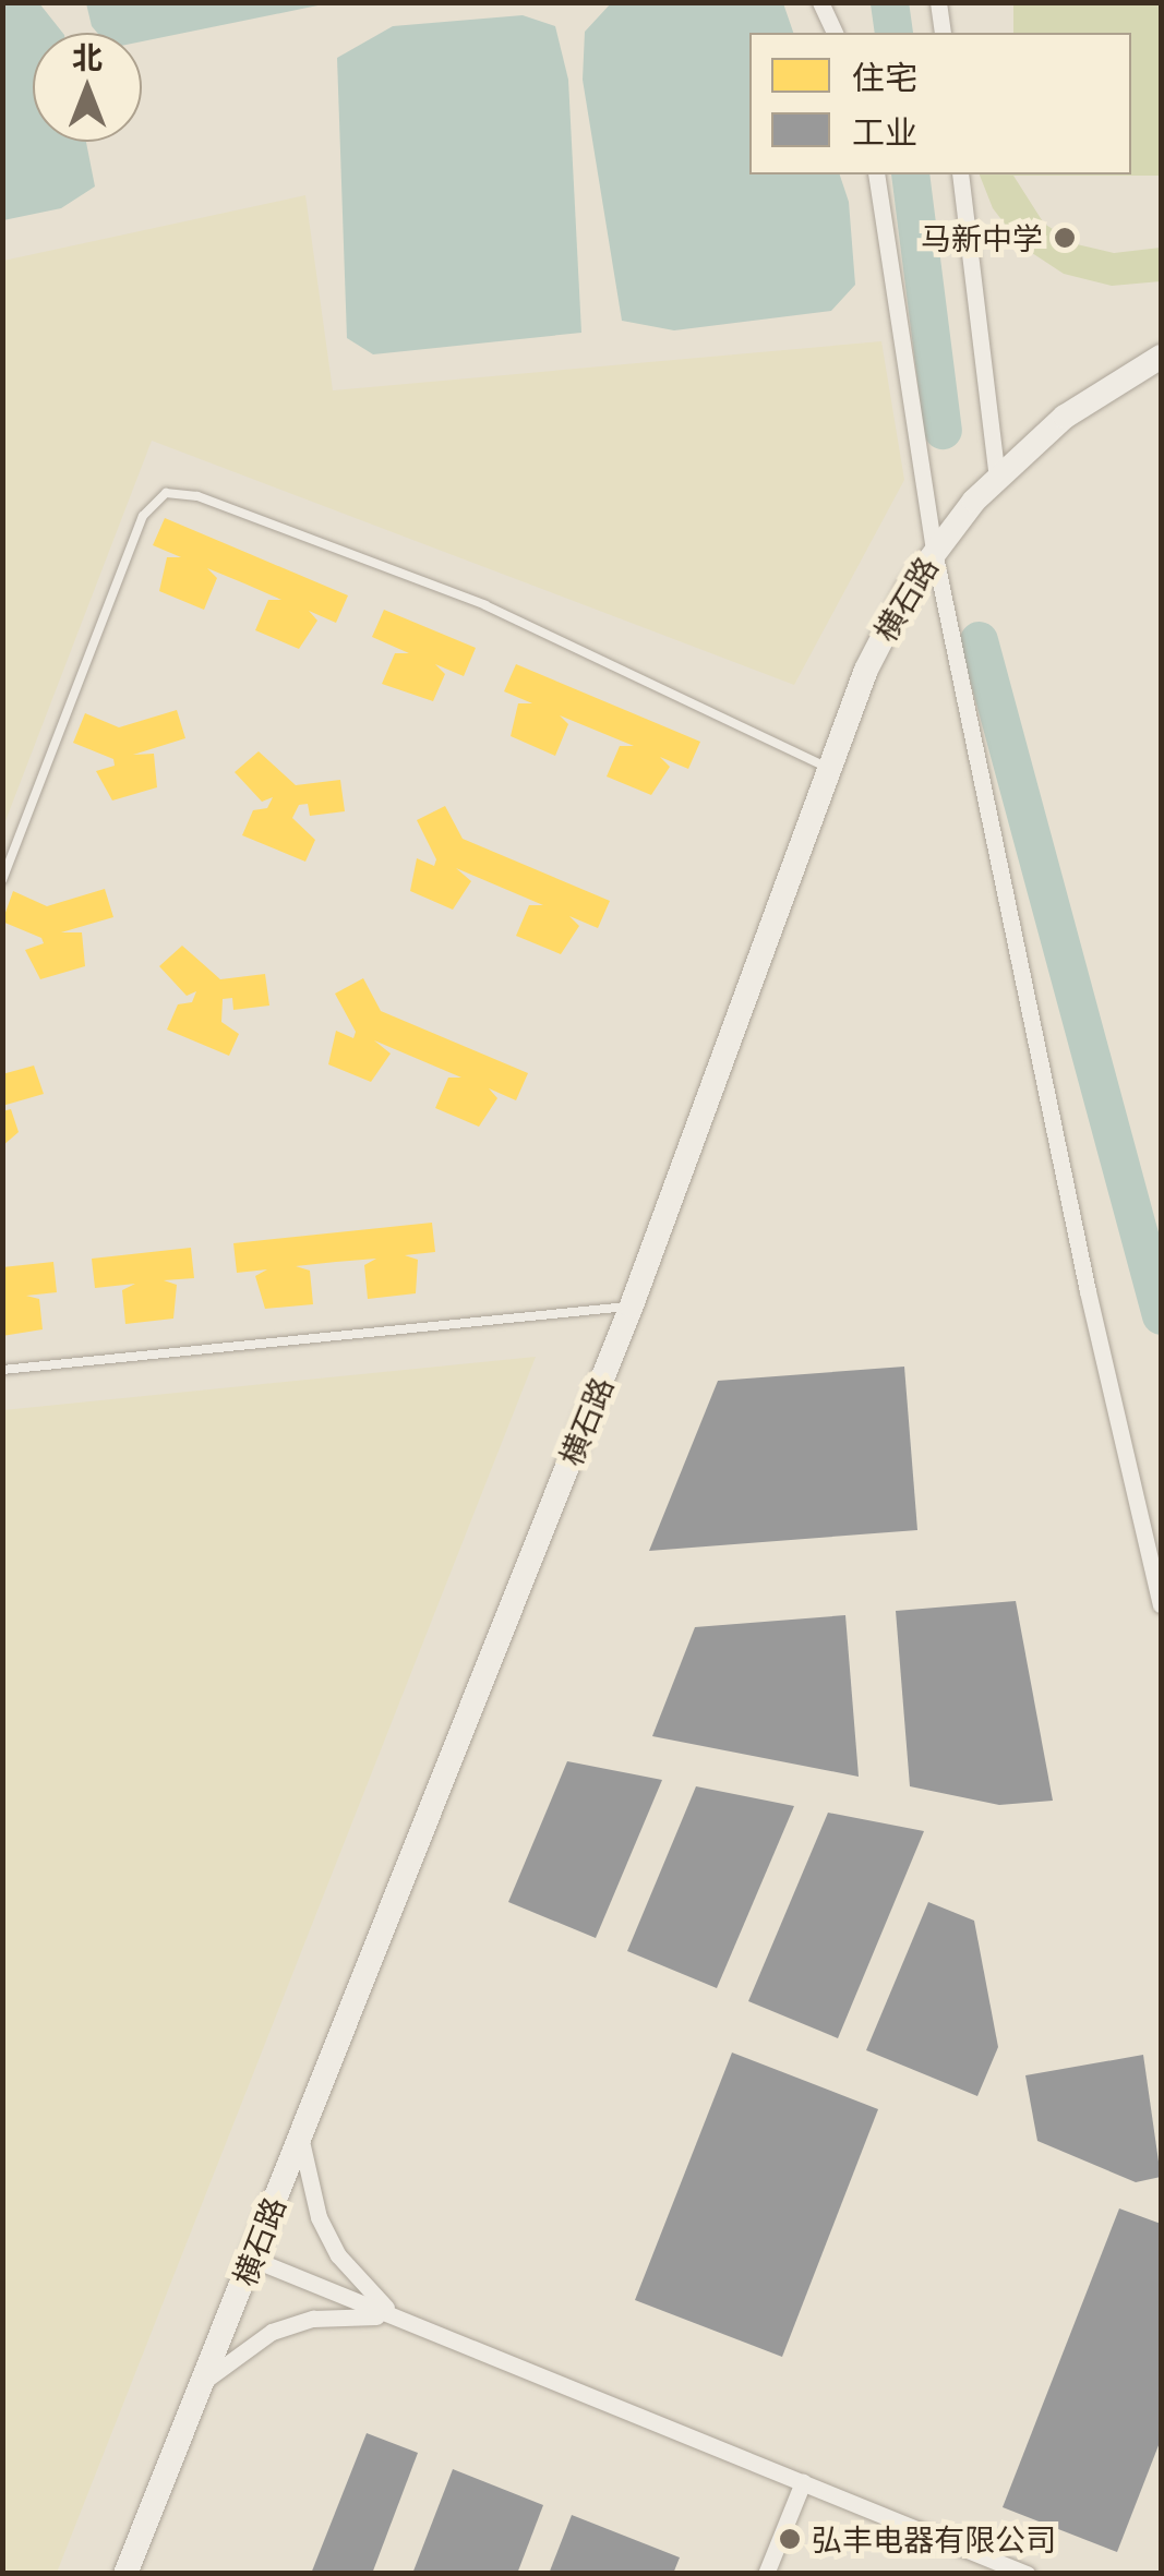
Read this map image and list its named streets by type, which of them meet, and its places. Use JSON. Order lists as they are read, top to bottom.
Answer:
{
  "streets": {
    "main road": ["横石路"]
  },
  "places": ["马新中学", "弘丰电器有限公司"],
  "legend": ["住宅", "工业"],
  "north": "top"
}
